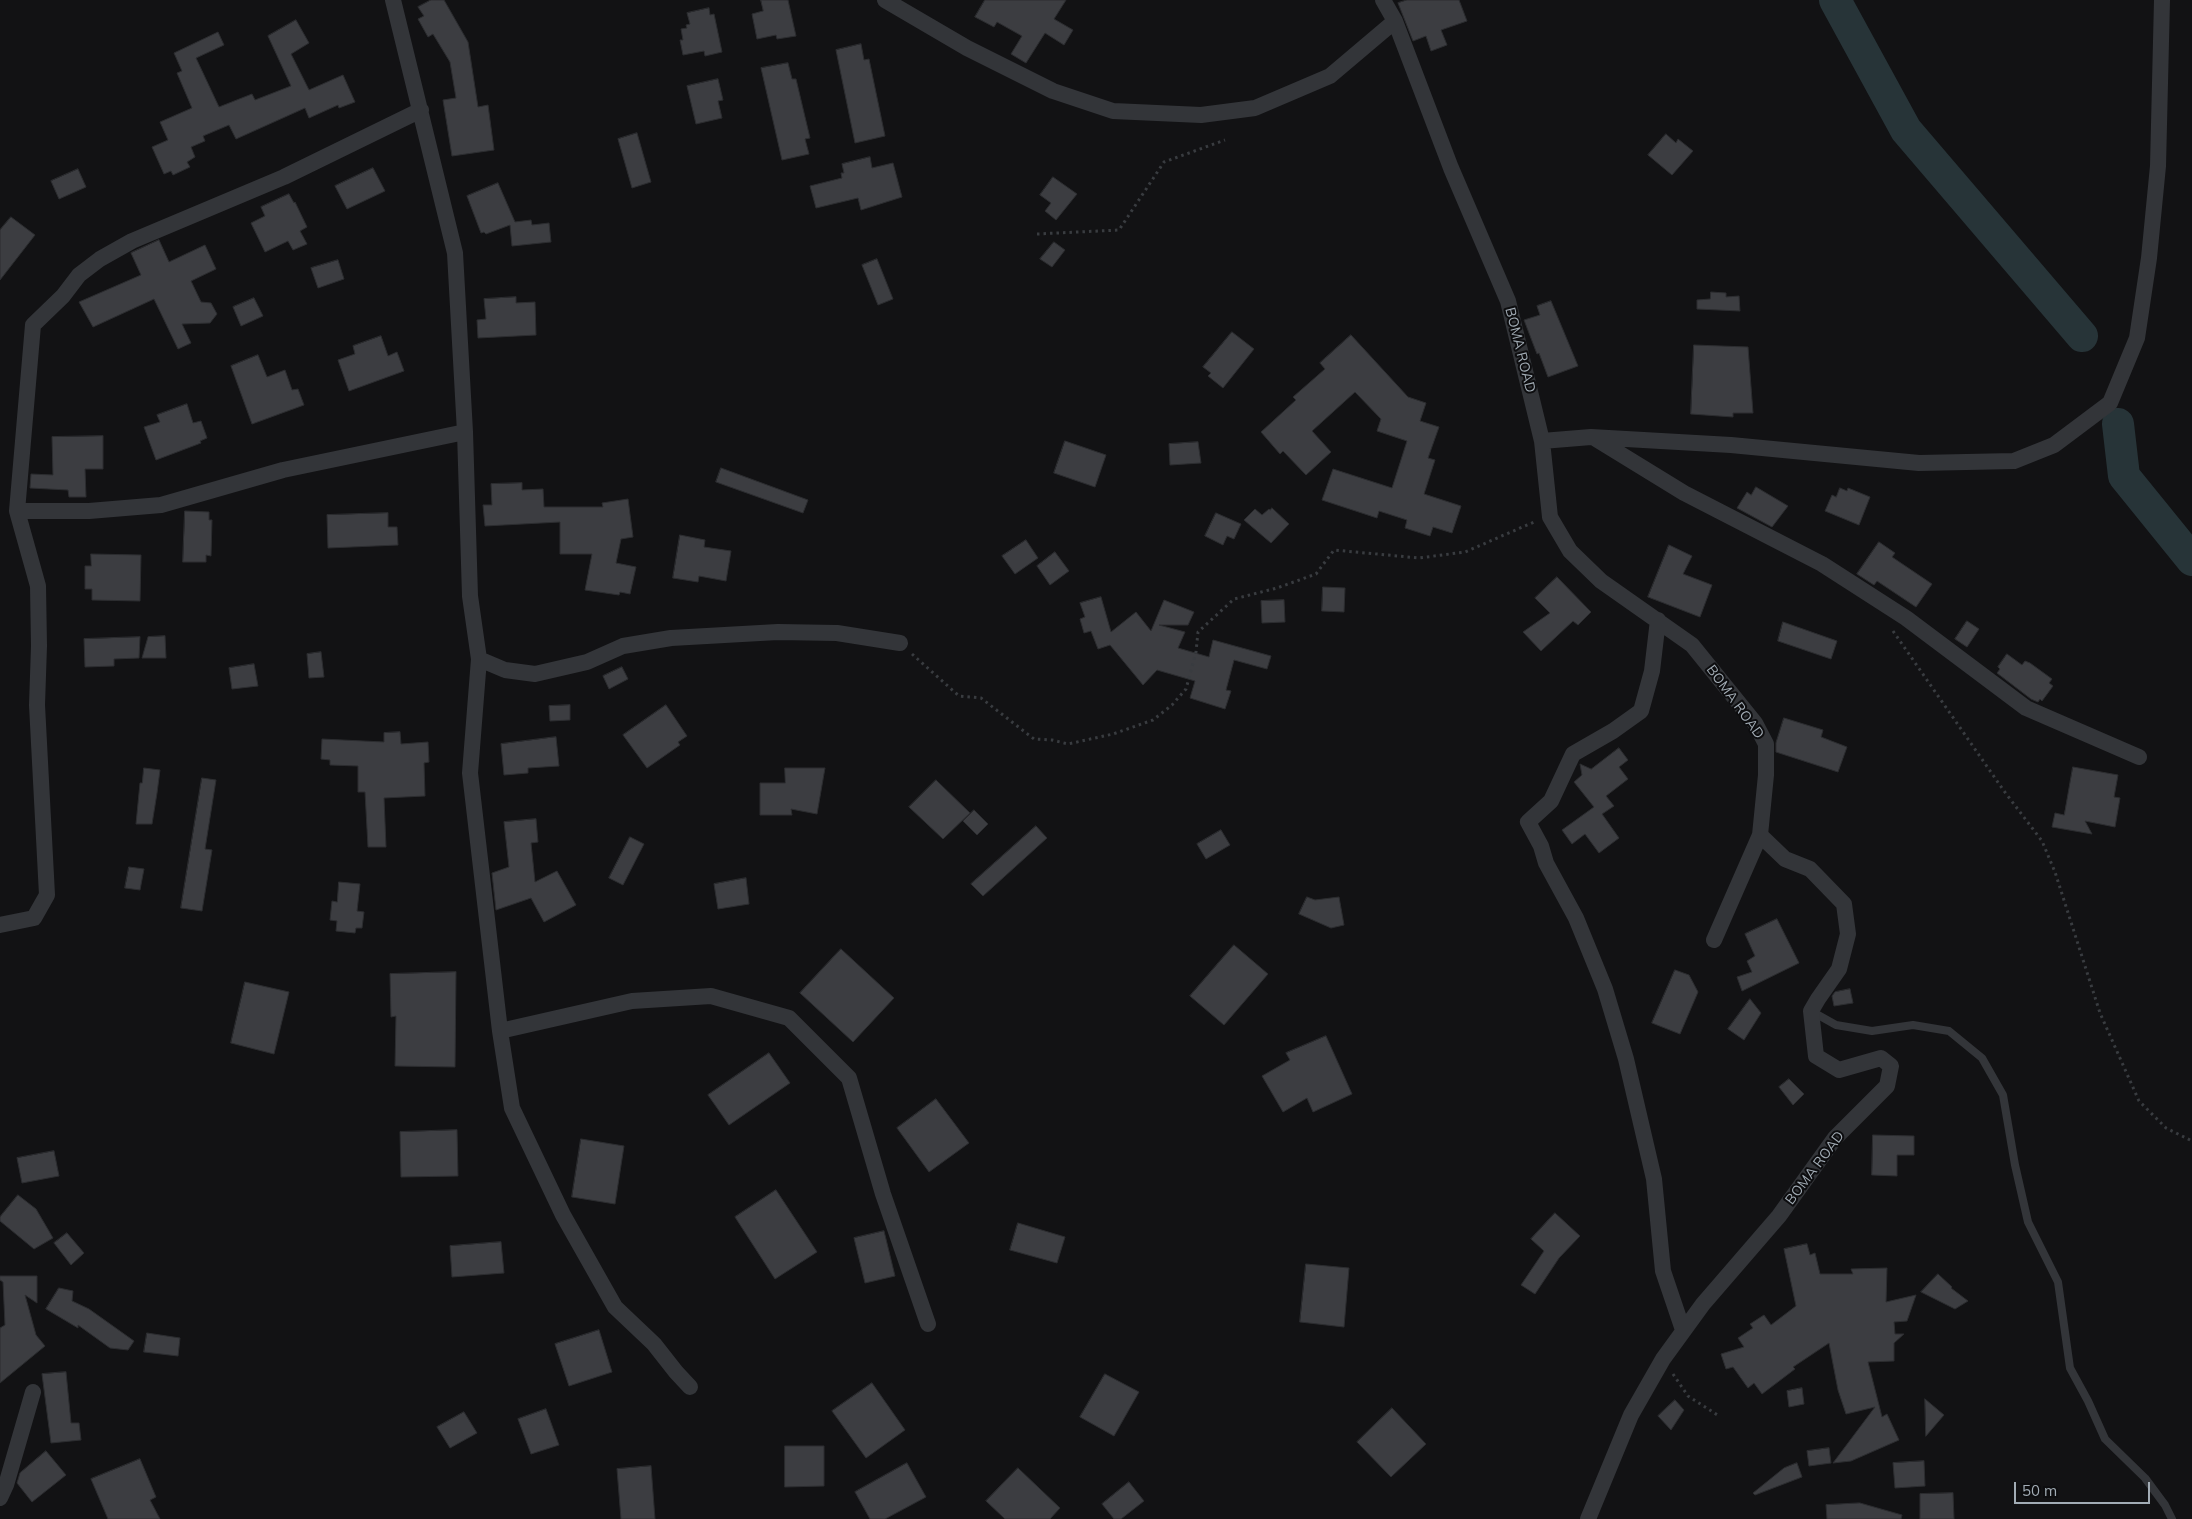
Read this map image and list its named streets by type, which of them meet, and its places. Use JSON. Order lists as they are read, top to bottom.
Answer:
{
  "streets": {
    "street": ["BOMA ROAD"]
  },
  "scale_bar": "50 m"
}
